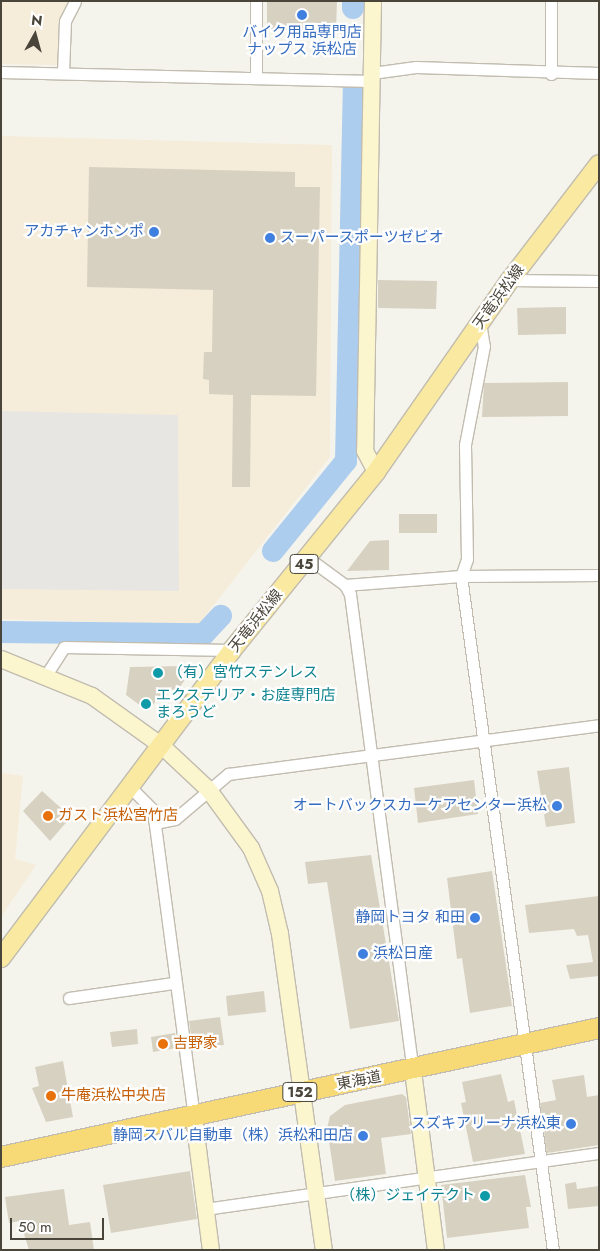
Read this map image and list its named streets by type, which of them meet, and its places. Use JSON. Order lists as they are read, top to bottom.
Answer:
{
  "streets": {
    "highway": ["東海道", "152"],
    "main road": ["天竜浜松線", "45"]
  },
  "places": [
    "バイク用品専門店 ナップス 浜松店",
    "アカチャンホンポ",
    "スーパースポーツゼビオ",
    "（有）宮竹ステンレス",
    "エクステリア・お庭専門店 まろうど",
    "オートバックスカーケアセンター浜松",
    "ガスト浜松宮竹店",
    "静岡トヨタ 和田",
    "浜松日産",
    "吉野家",
    "牛庵浜松中央店",
    "スズキアリーナ浜松東",
    "静岡スバル自動車（株）浜松和田店",
    "（株）ジェイテクト"
  ],
  "scale_bar": "50 m",
  "north": "top"
}
